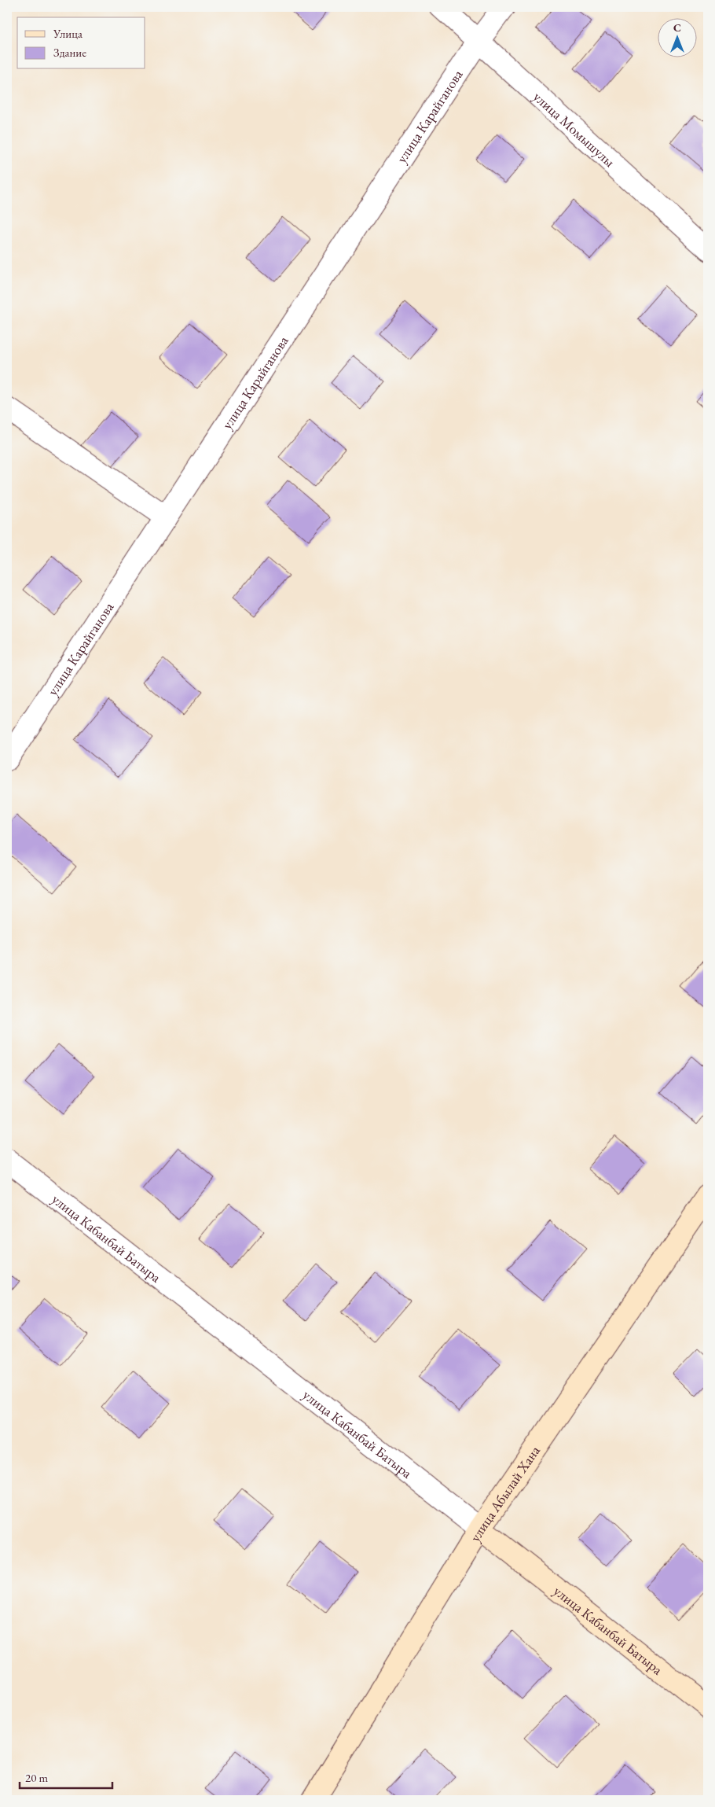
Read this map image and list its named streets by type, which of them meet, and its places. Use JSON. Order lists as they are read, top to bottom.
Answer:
{
  "streets": {
    "street": [
      "улица Карайганова",
      "улица Момышулы",
      "улица Кабанбай Батыра",
      "улица Абылай Хана"
    ]
  },
  "crossings": [
    ["улица Карайганова", "улица Момышулы"],
    ["улица Кабанбай Батыра", "улица Абылай Хана"]
  ],
  "legend": ["Улица", "Здание"],
  "scale_bar": "20 m",
  "north": "top"
}
